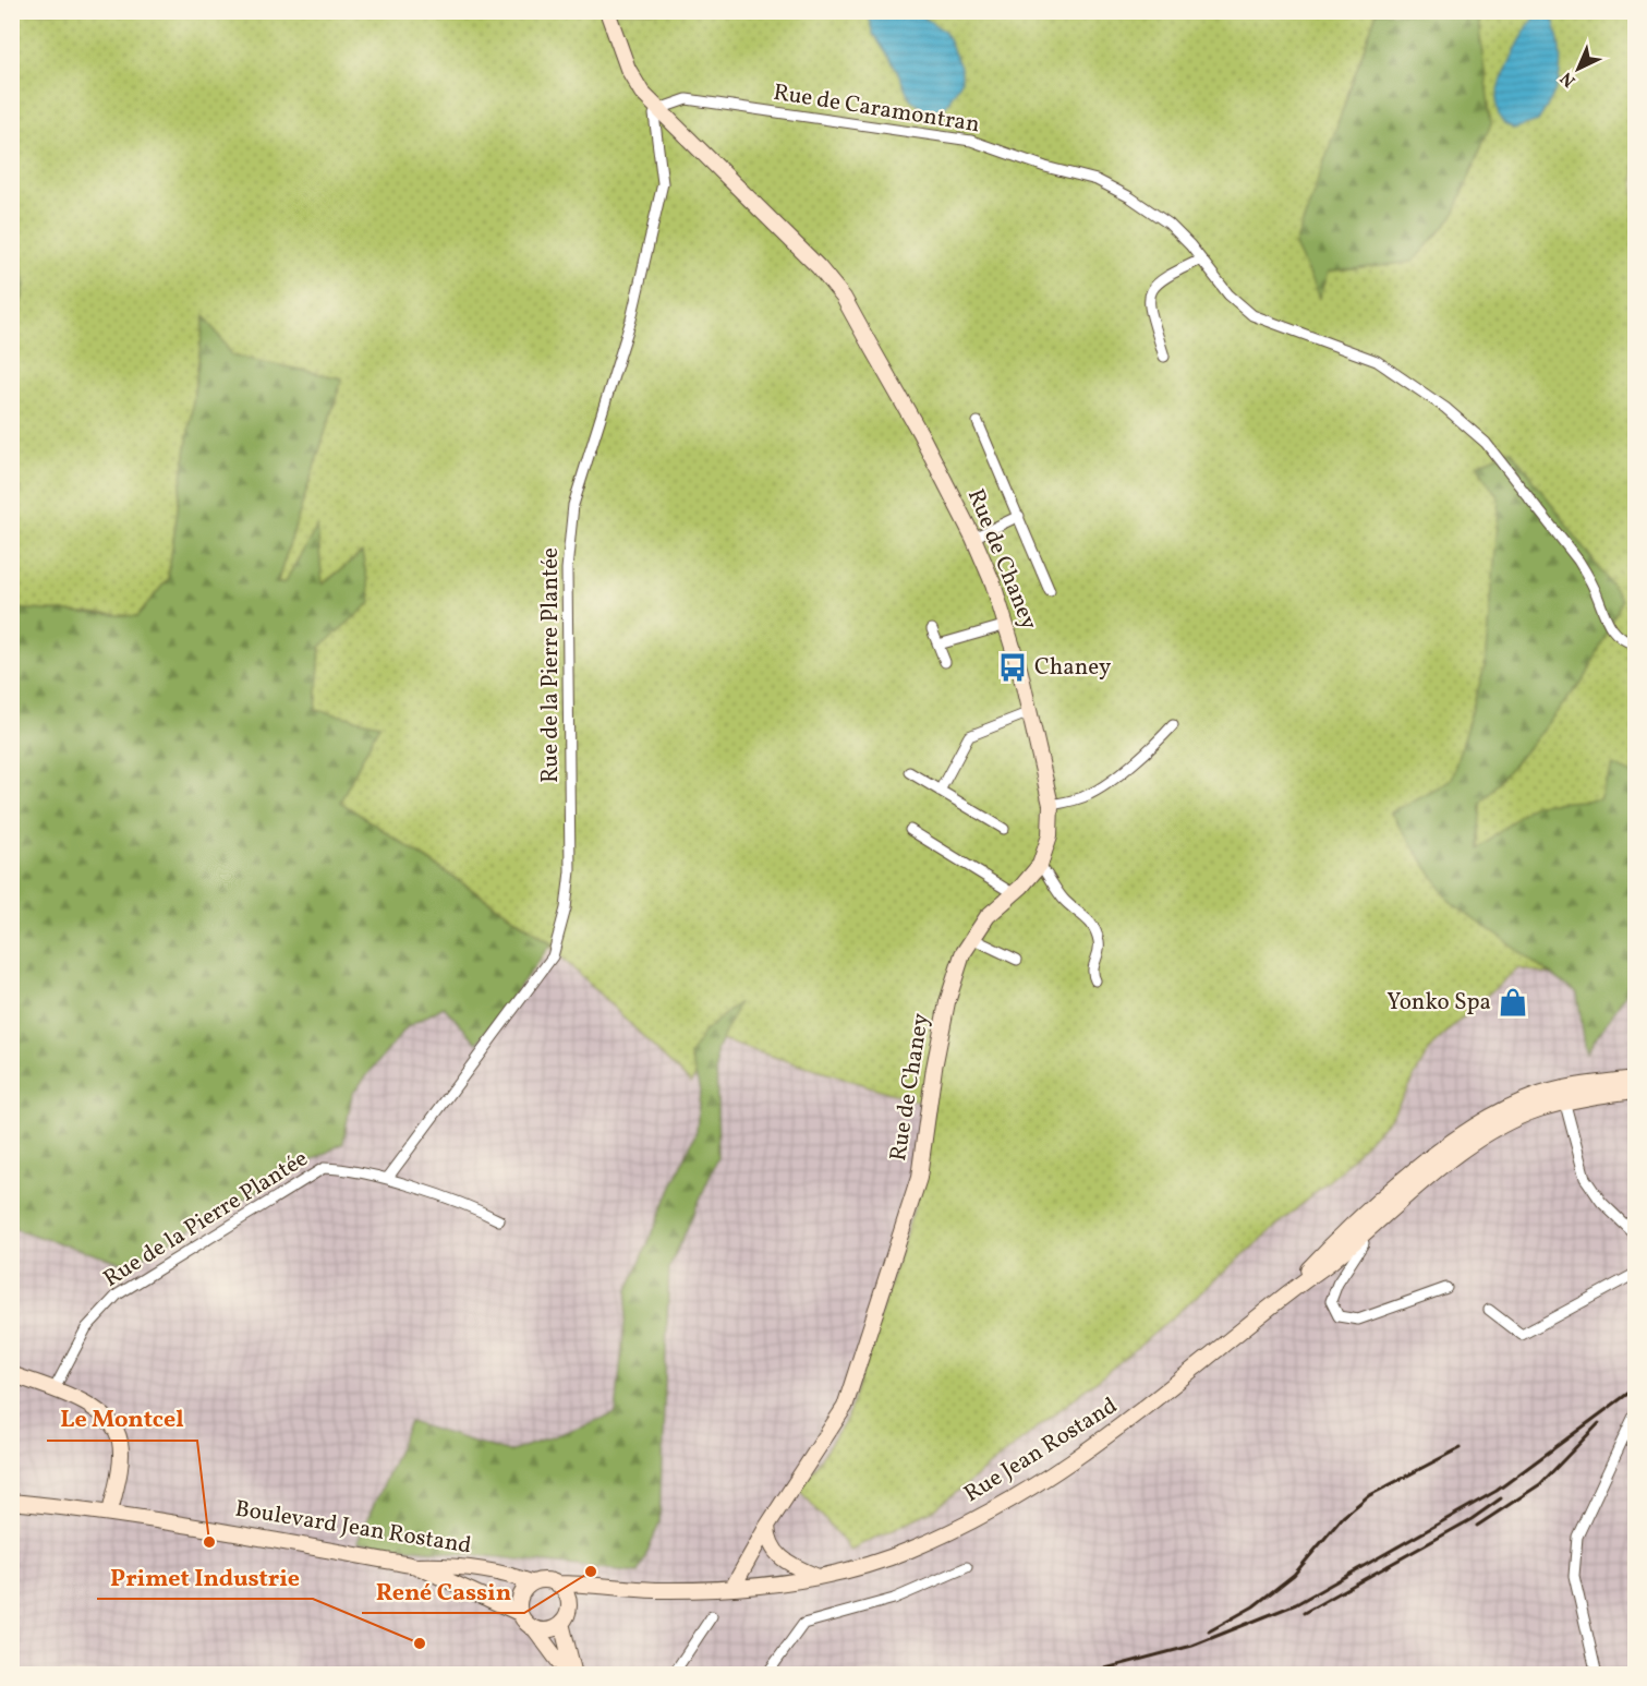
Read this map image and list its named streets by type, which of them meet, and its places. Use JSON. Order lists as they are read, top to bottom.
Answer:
{
  "streets": {
    "main road": ["Rue de Chaney", "Rue Jean Rostand", "Boulevard Jean Rostand"],
    "street": ["Rue de Caramontran", "Rue de la Pierre Plantée"]
  },
  "crossings": [
    ["Rue de Caramontran", "Rue de Chaney"],
    ["Rue de Caramontran", "Rue de la Pierre Plantée"],
    ["Rue de Chaney", "Rue de la Pierre Plantée"],
    ["Rue de Chaney", "Rue Jean Rostand"],
    ["Rue Jean Rostand", "Boulevard Jean Rostand"]
  ],
  "places": {
    "bus stop": ["Chaney"],
    "shop": ["Yonko Spa"],
    "other": ["Le Montcel", "René Cassin", "Primet Industrie"]
  },
  "north": "bottom left"
}
